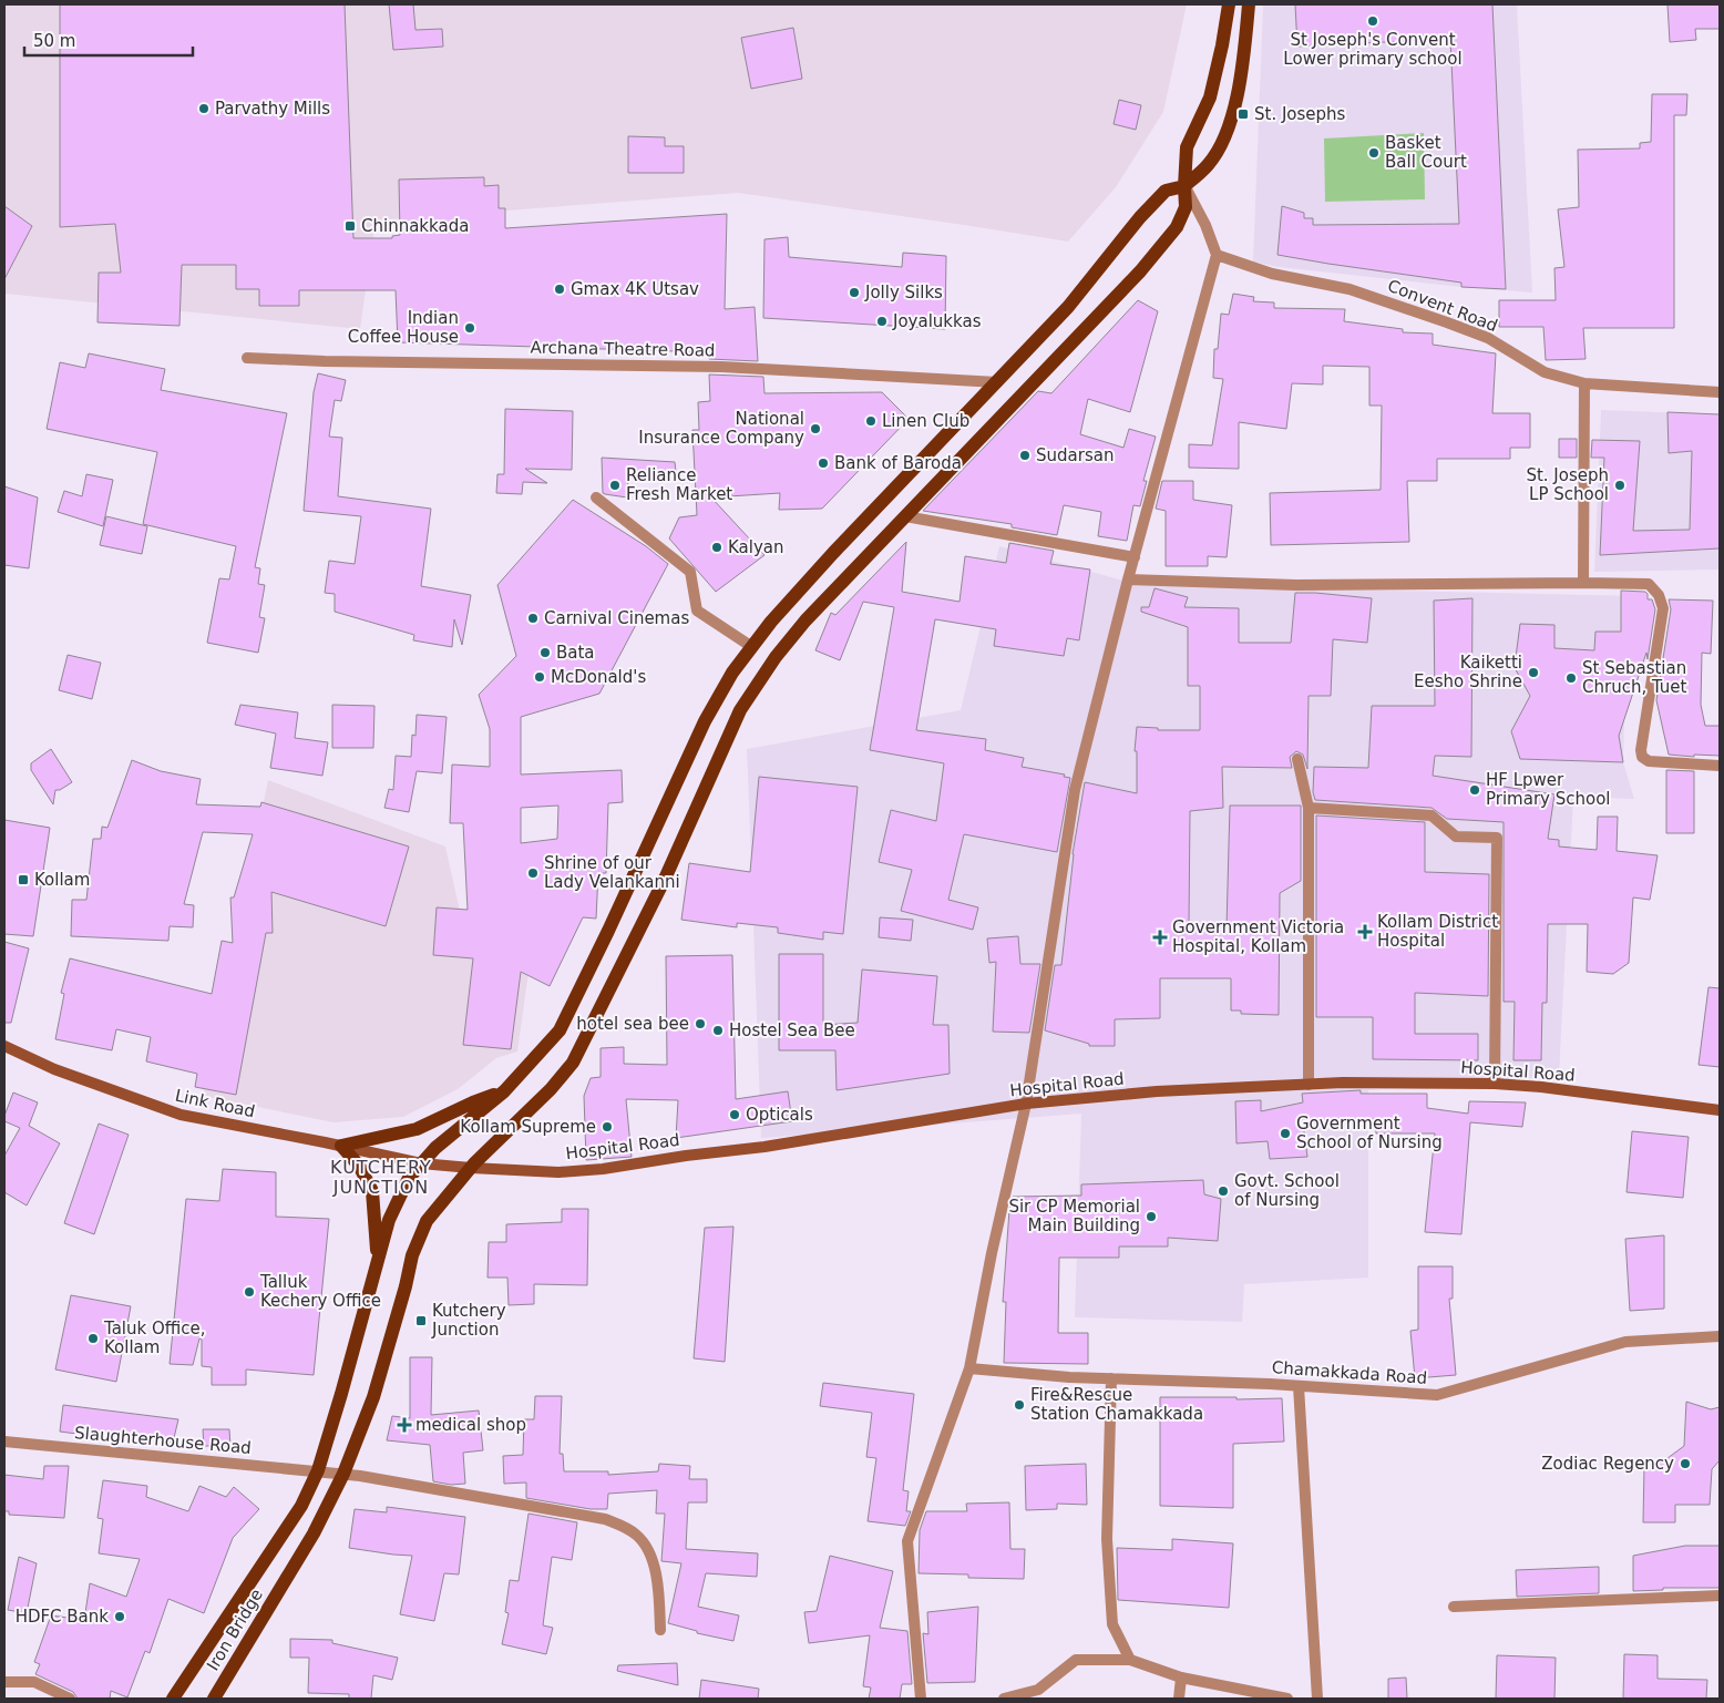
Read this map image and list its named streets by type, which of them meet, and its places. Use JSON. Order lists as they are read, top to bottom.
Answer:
{
  "streets": {
    "main road": ["Hospital Road", "Link Road", "Iron Bridge"],
    "street": [
      "Convent Road",
      "Archana Theatre Road",
      "Chamakkada Road",
      "Slaughterhouse Road"
    ]
  },
  "crossings": [
    ["Hospital Road", "Link Road"],
    ["Hospital Road", "Iron Bridge"],
    ["Slaughterhouse Road", "Iron Bridge"]
  ],
  "districts": ["KUTCHERY JUNCTION"],
  "places": {
    "other": [
      "St Joseph's Convent Lower primary school",
      "Parvathy Mills",
      "Basket Ball Court",
      "Gmax 4K Utsav",
      "Jolly Silks",
      "Joyalukkas",
      "Indian Coffee House",
      "Linen Club",
      "National Insurance Company",
      "Sudarsan",
      "Bank of Baroda",
      "Reliance Fresh Market",
      "St. Joseph LP School",
      "Kalyan",
      "Carnival Cinemas",
      "Bata",
      "Kaiketti Eesho Shrine",
      "McDonald's",
      "St Sebastian Chruch, Tuet",
      "HF Lpwer Primary School",
      "Shrine of our Lady Velankanni",
      "hotel sea bee",
      "Hostel Sea Bee",
      "Opticals",
      "Kollam Supreme",
      "Government School of Nursing",
      "Govt. School of Nursing",
      "Sir CP Memorial Main Building",
      "Talluk Kechery Office",
      "Taluk Office, Kollam",
      "Fire&Rescue Station Chamakkada",
      "Zodiac Regency",
      "HDFC Bank"
    ],
    "transit": [
      "St. Josephs",
      "Chinnakkada",
      "Kollam",
      "Kutchery Junction"
    ],
    "health": ["Kollam District Hospital", "Government Victoria Hospital, Kollam", "medical shop"]
  },
  "scale_bar": "50 m"
}
